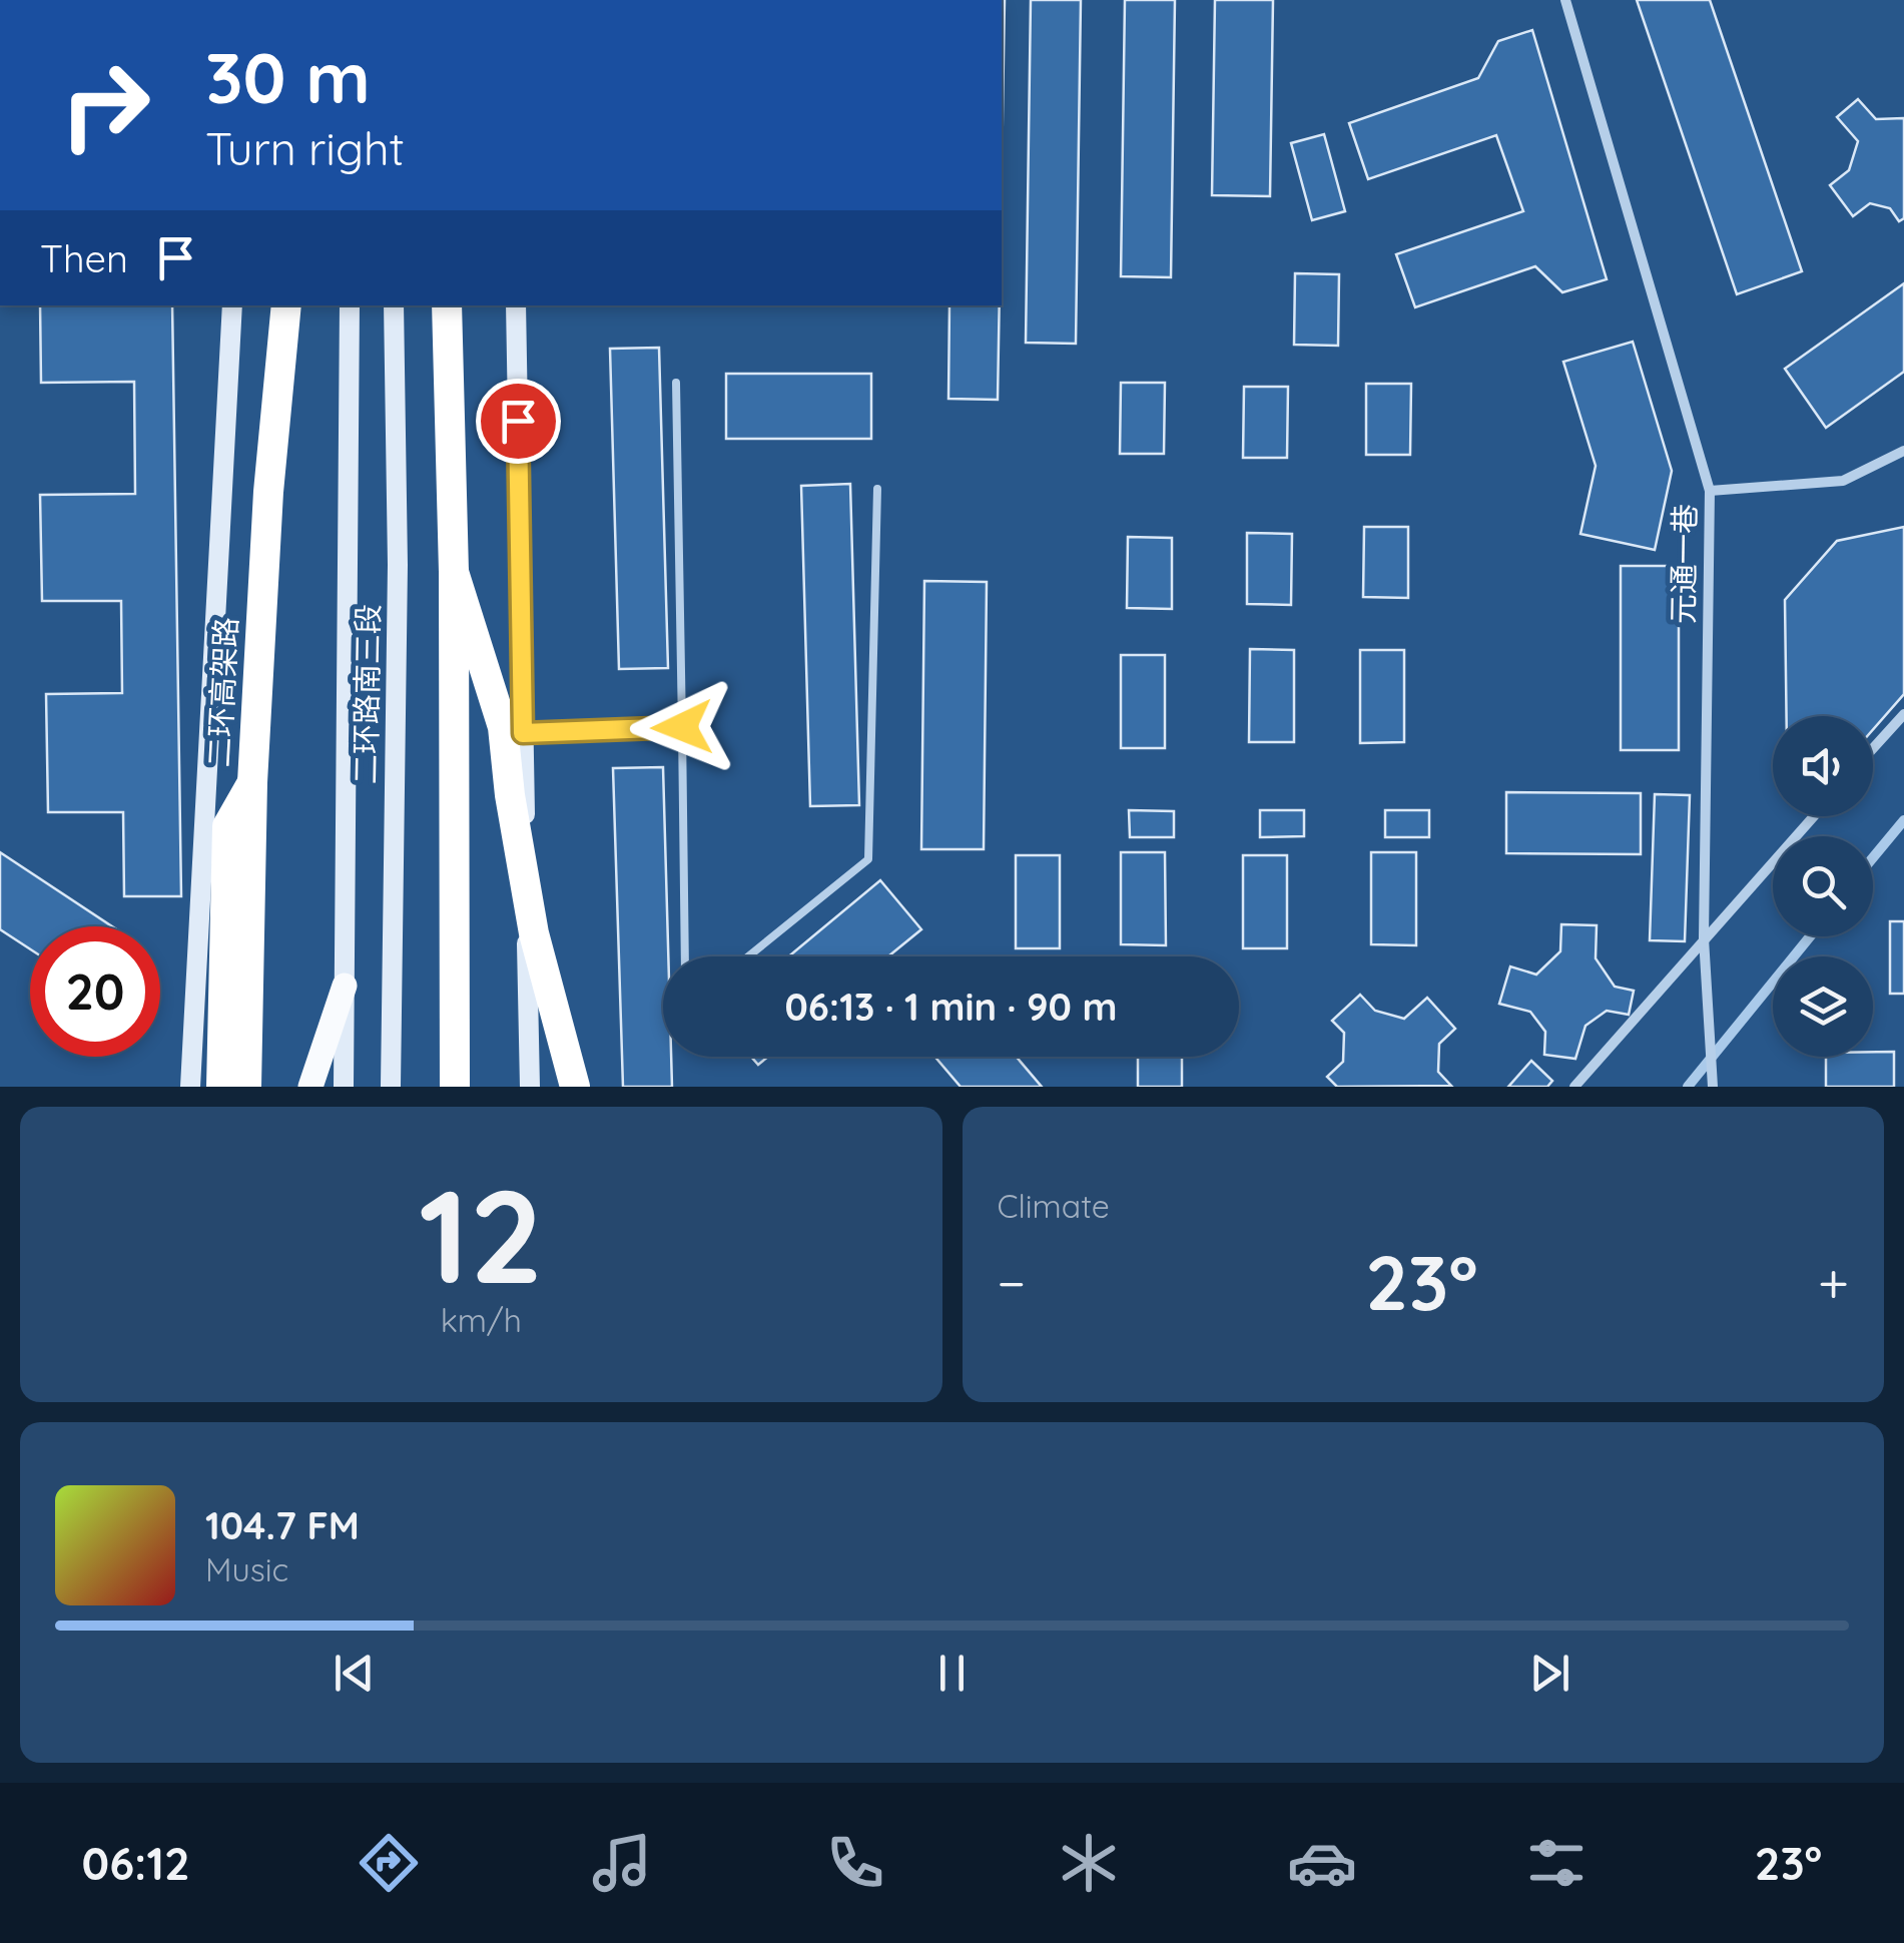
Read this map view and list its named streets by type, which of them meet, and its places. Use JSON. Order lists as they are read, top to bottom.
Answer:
{
  "streets": {
    "highway": ["二环高架路"],
    "main road": ["二环路南三段"],
    "street": ["元通一巷"]
  },
  "page": {
    "turn": ["30 m", "Turn right"],
    "then": "Then",
    "limit": "20",
    "trip": "06:13 · 1 min · 90 m",
    "tile": [
      ["12", "km/h"],
      "Climate"
    ],
    "heat": ["−", "23°", "+"],
    "song": ["104.7 FM", "Music"],
    "tabs": ["06:12", "23°"]
  }
}
